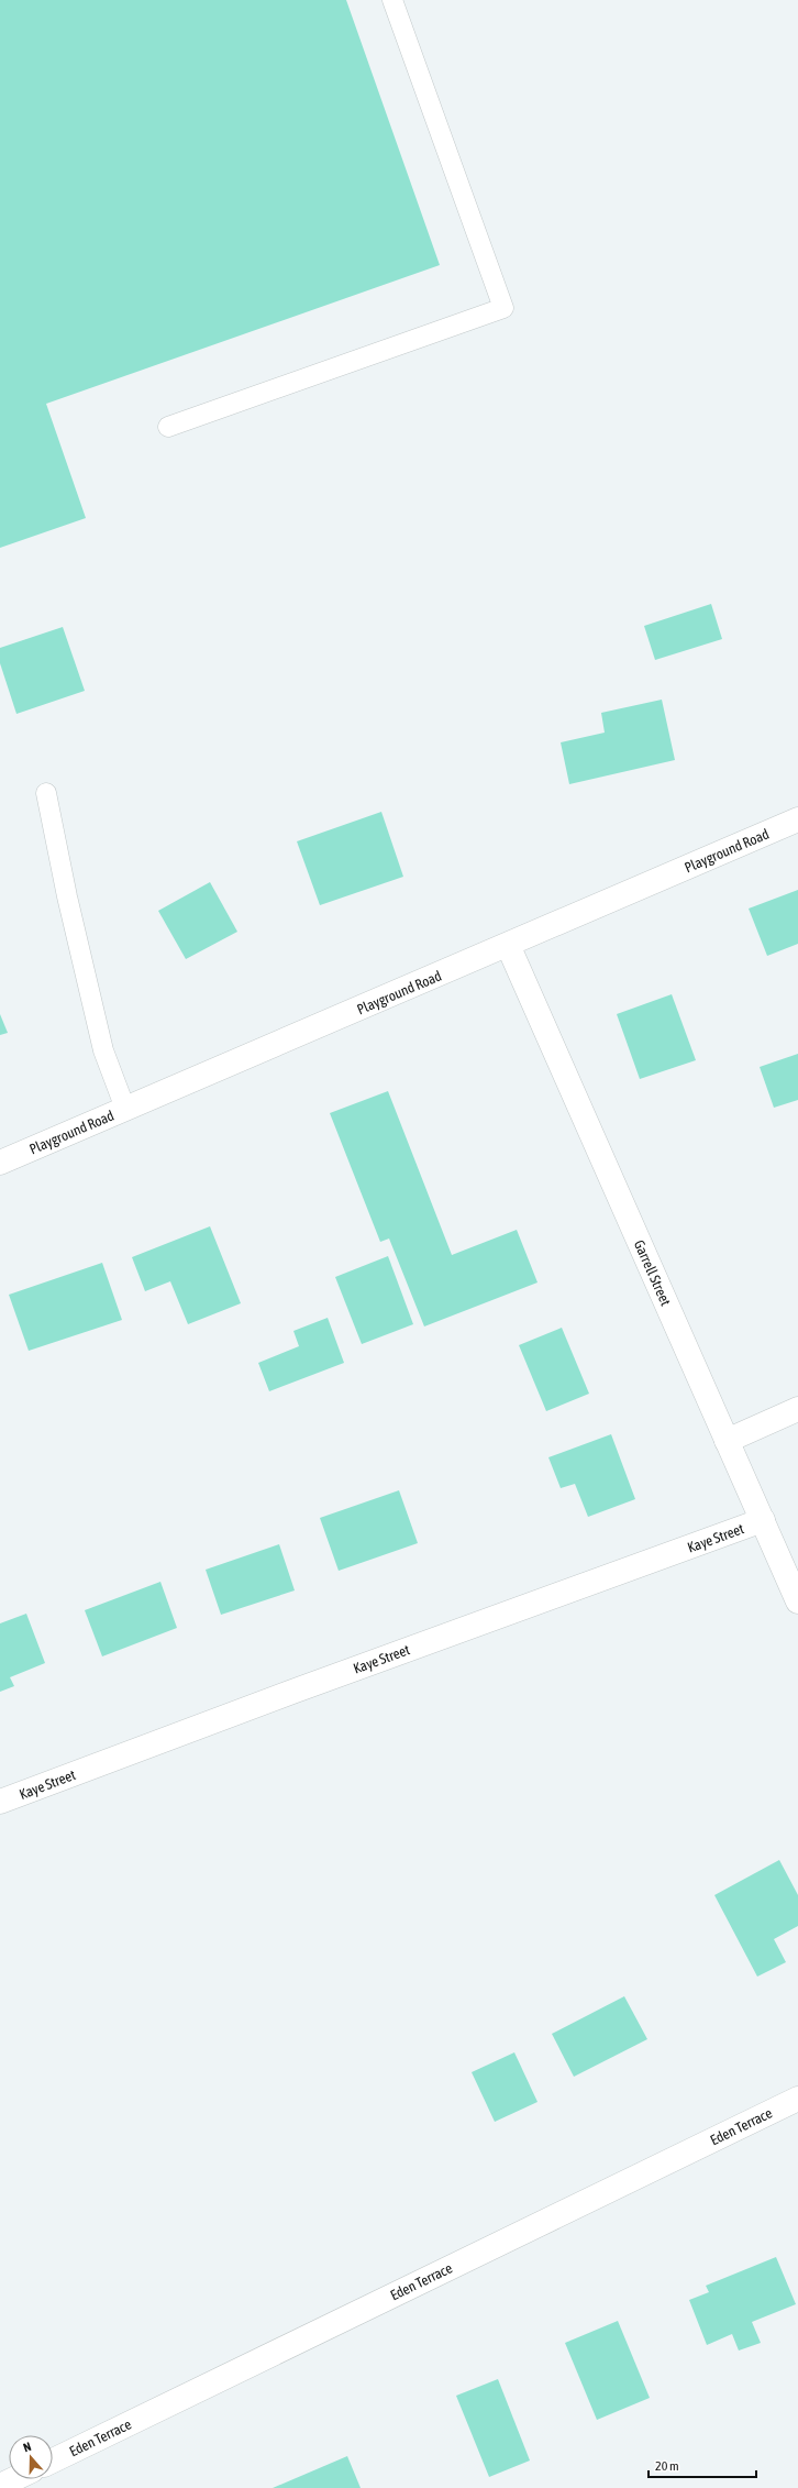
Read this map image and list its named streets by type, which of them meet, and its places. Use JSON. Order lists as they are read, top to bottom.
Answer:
{
  "streets": {
    "street": [
      "Playground Road",
      "Garrell Street",
      "Kaye Street",
      "Eden Terrace"
    ]
  },
  "crossings": [
    ["Playground Road", "Garrell Street"],
    ["Garrell Street", "Kaye Street"]
  ],
  "scale_bar": "20 m",
  "north": "top"
}
